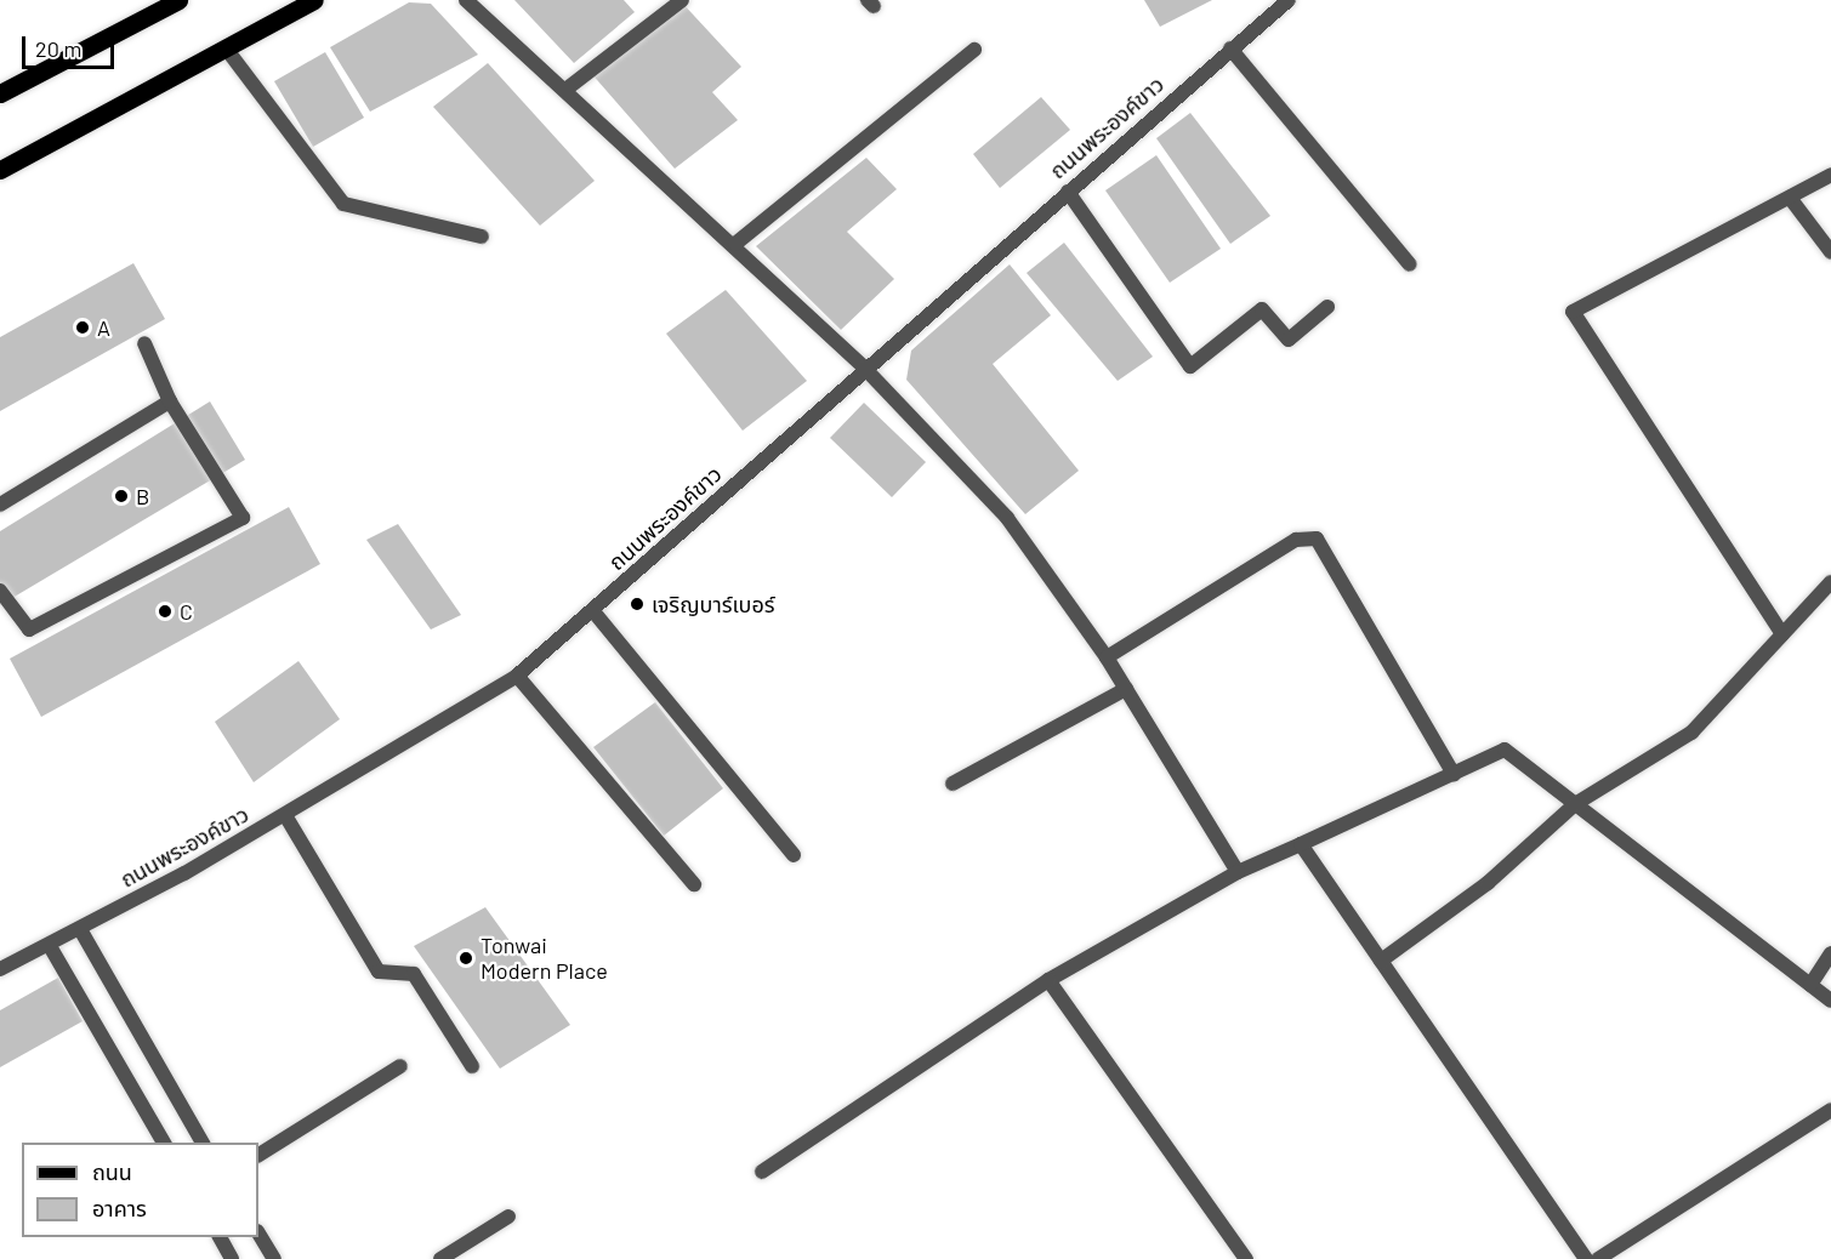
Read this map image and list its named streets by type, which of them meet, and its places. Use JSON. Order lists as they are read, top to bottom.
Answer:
{
  "streets": {
    "street": ["ถนนพระองค์ขาว"]
  },
  "places": [
    "A",
    "B",
    "เจริญบาร์เบอร์",
    "C",
    "Tonwai Modern Place"
  ],
  "legend": ["ถนน", "อาคาร"],
  "scale_bar": "20 m"
}
